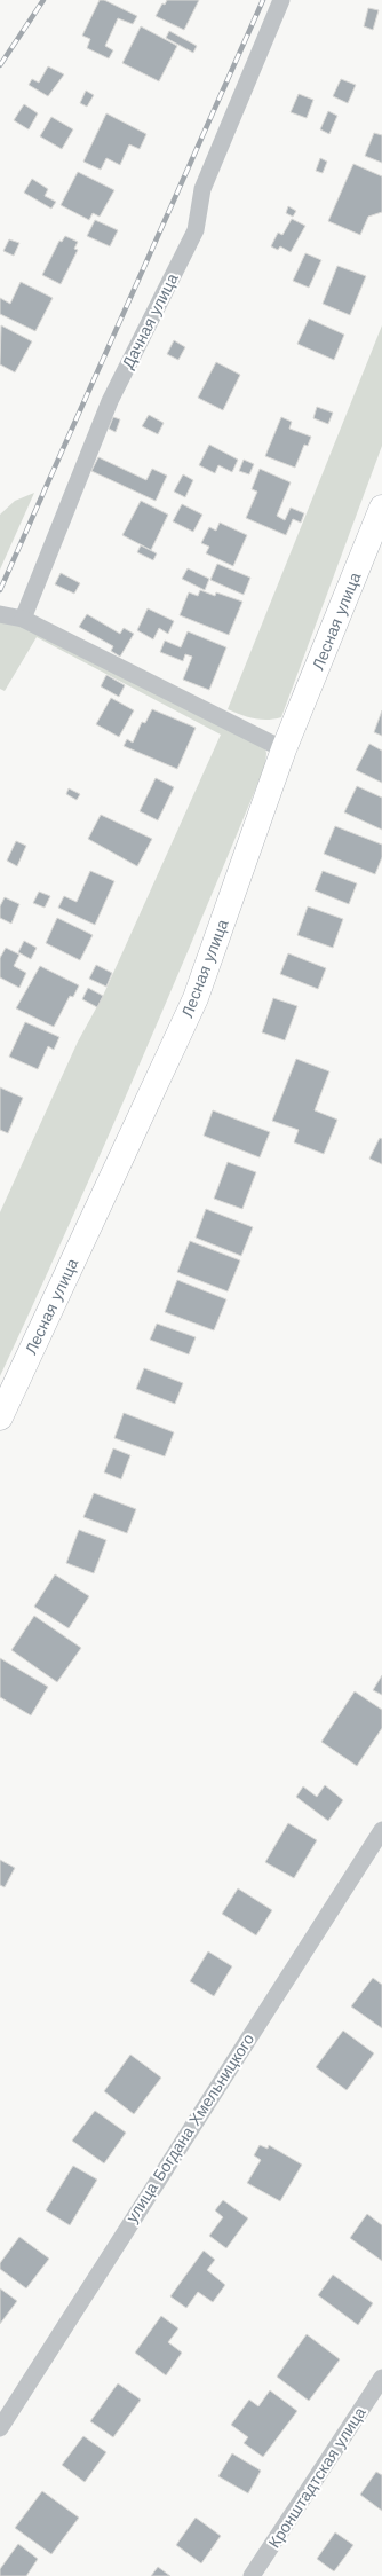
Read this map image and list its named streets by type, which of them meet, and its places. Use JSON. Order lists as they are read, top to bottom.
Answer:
{
  "streets": {
    "street": [
      "Дачная улица",
      "Лесная улица",
      "улица Богдана Хмельницкого",
      "Кронштадтская улица"
    ]
  }
}
